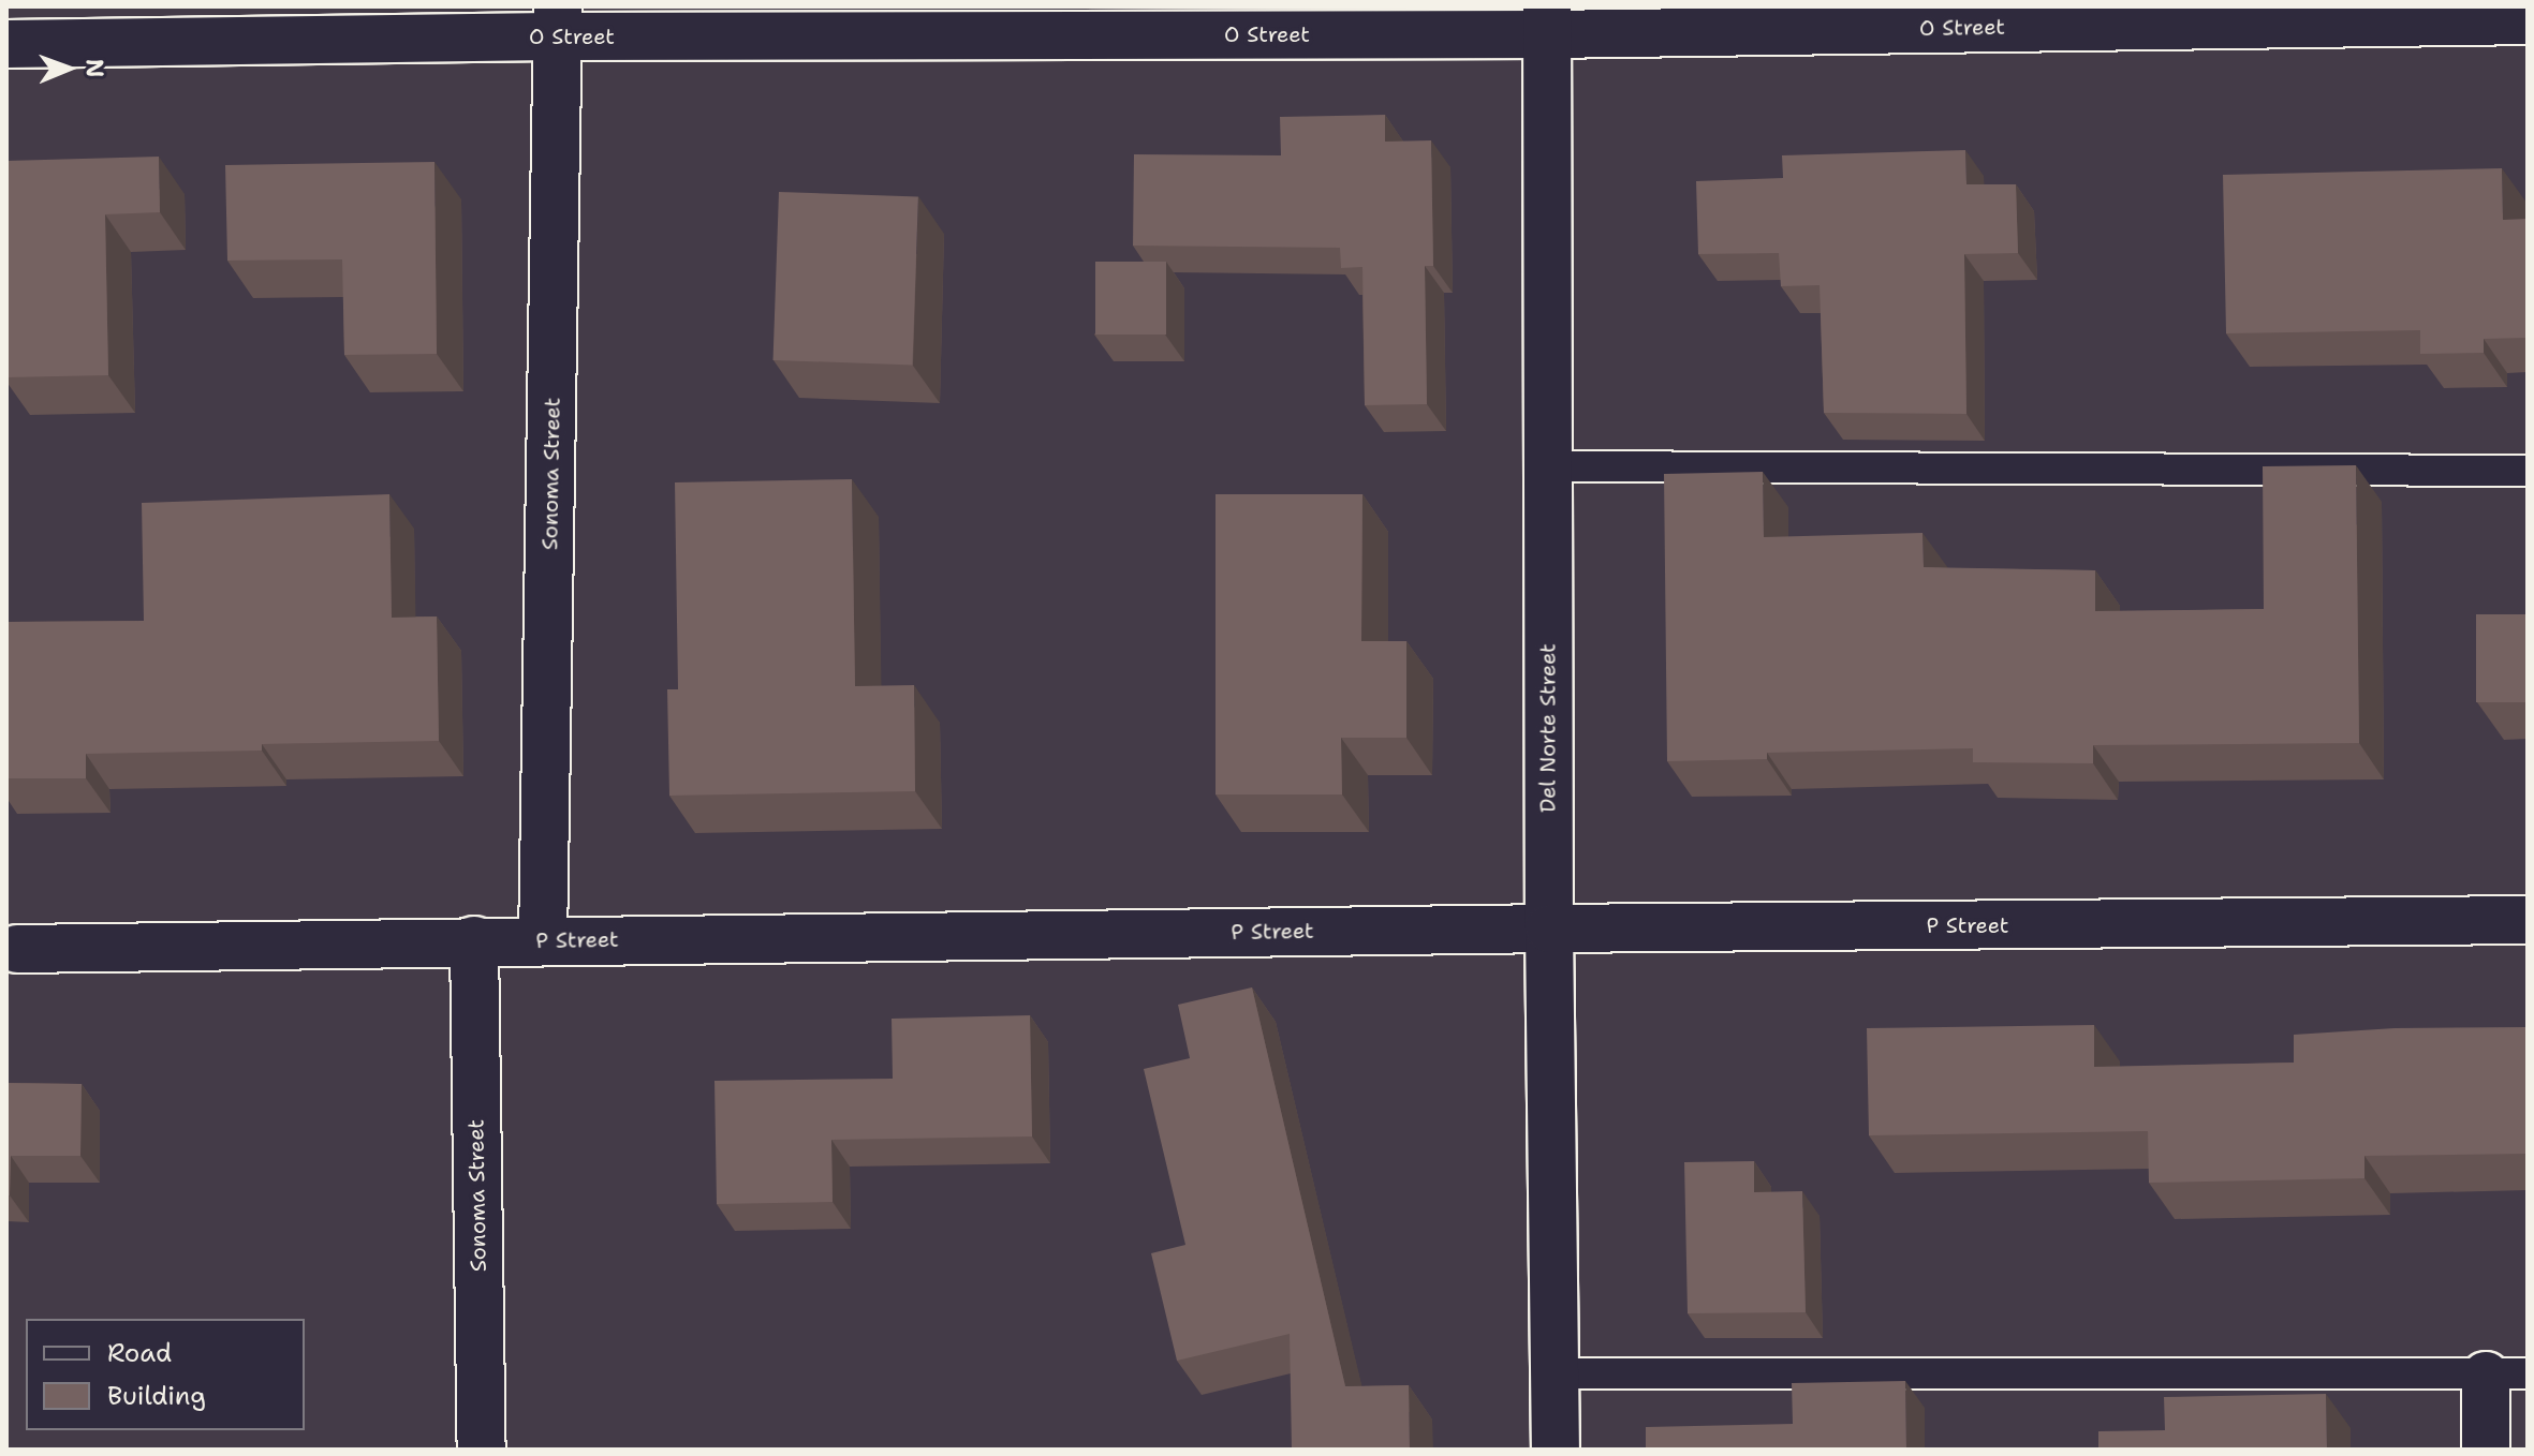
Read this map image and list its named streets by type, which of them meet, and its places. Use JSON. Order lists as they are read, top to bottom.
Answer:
{
  "streets": {
    "street": [
      "O Street",
      "Sonoma Street",
      "Del Norte Street",
      "P Street"
    ]
  },
  "crossings": [
    ["O Street", "Sonoma Street"],
    ["O Street", "Del Norte Street"],
    ["Sonoma Street", "P Street"],
    ["Del Norte Street", "P Street"]
  ],
  "legend": ["Road", "Building"],
  "north": "right"
}
